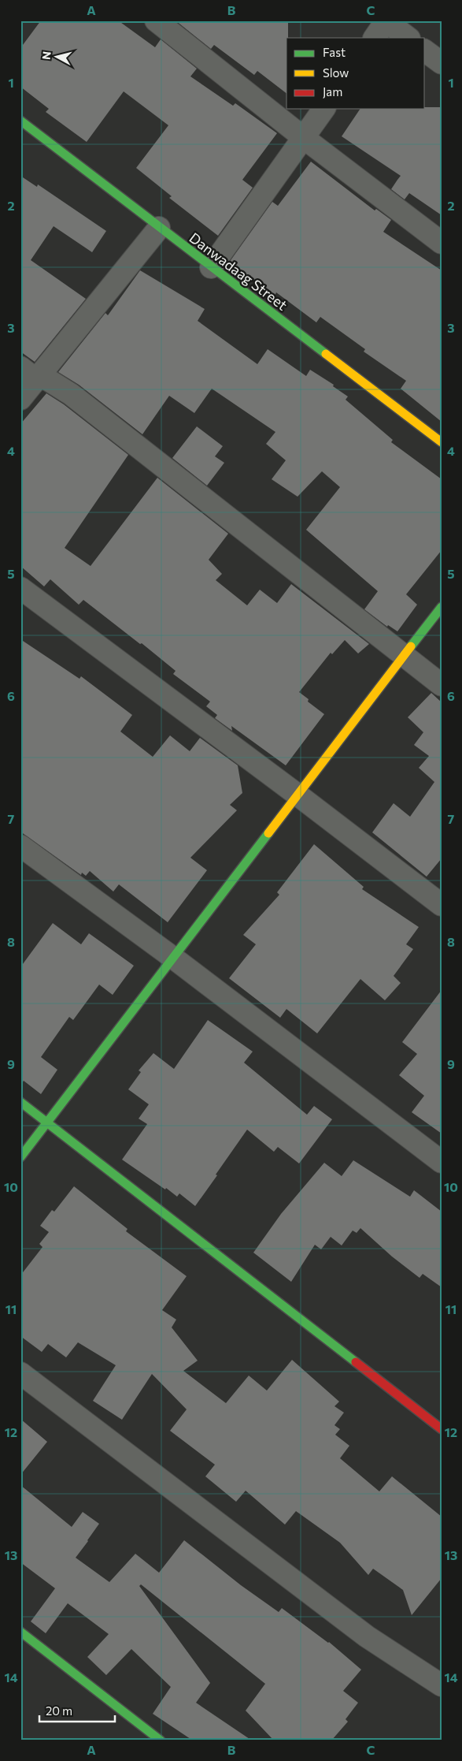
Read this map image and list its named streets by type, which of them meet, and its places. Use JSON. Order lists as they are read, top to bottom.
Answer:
{
  "streets": {
    "street": ["Danwadaag Street"]
  },
  "legend": ["Fast", "Slow", "Jam"],
  "scale_bar": "20 m",
  "north": "left",
  "grid": {
    "columns": ["A", "B", "C"],
    "rows": [
      "1",
      "2",
      "3",
      "4",
      "5",
      "6",
      "7",
      "8",
      "9",
      "10",
      "11",
      "12",
      "13",
      "14"
    ]
  }
}
